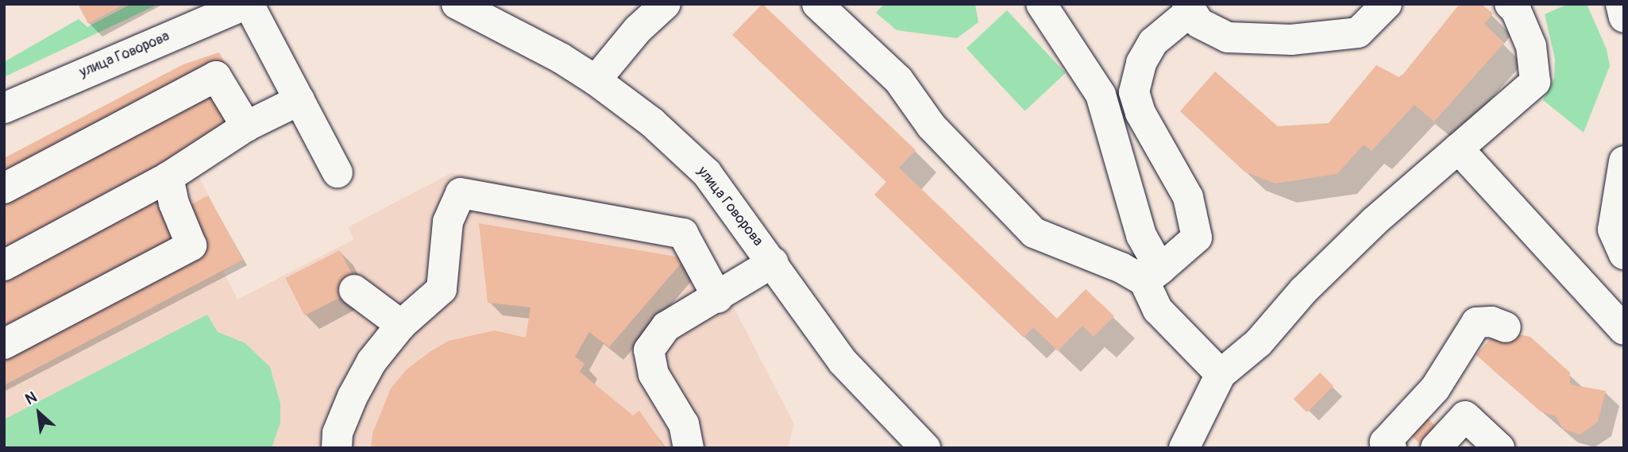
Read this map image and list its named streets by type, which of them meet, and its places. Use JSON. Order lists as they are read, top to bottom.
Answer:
{
  "streets": {
    "main road": ["улица Говорова"]
  },
  "north": "top left"
}
